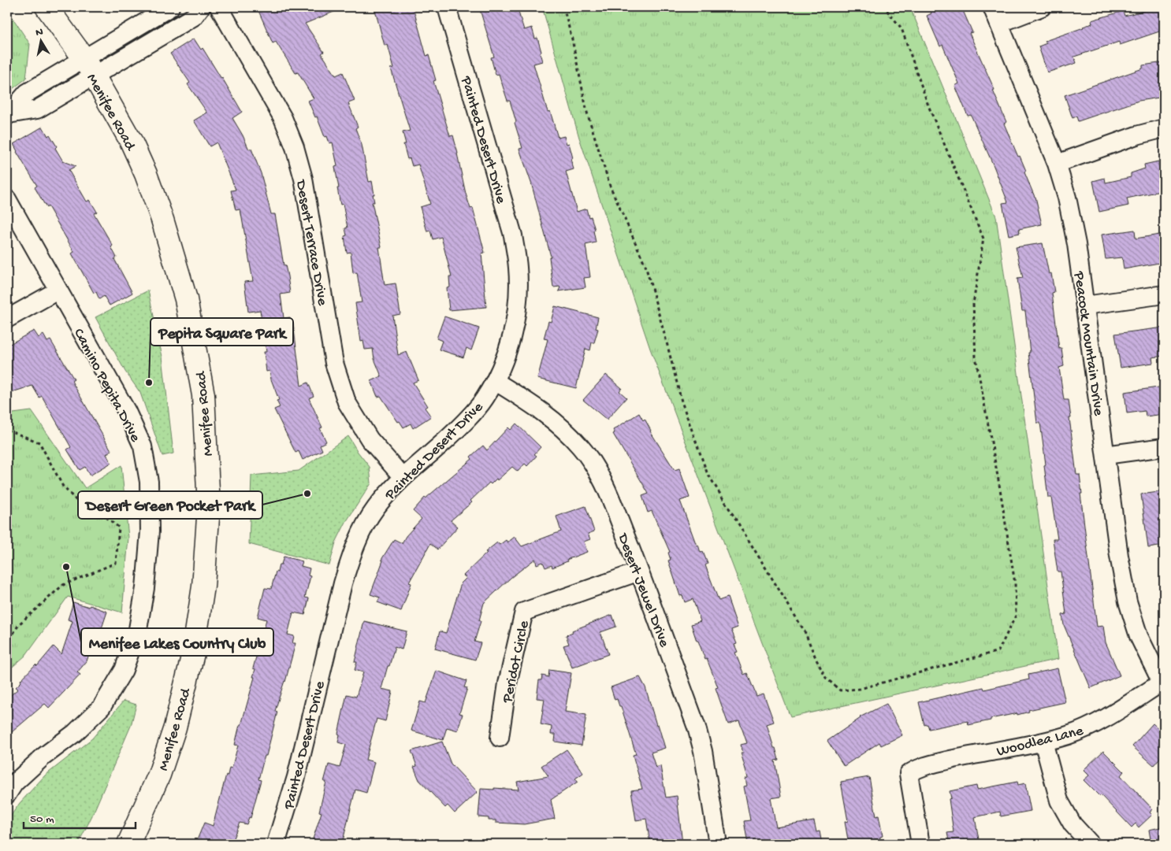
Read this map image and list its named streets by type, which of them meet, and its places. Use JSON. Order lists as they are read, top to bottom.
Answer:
{
  "streets": {
    "main road": ["Menifee Road"],
    "street": [
      "Painted Desert Drive",
      "Desert Terrace Drive",
      "Peacock Mountain Drive",
      "Camino Pepita Drive",
      "Desert Jewel Drive",
      "Peridot Circle",
      "Woodlea Lane"
    ]
  },
  "crossings": [
    ["Painted Desert Drive", "Desert Terrace Drive"],
    ["Painted Desert Drive", "Desert Jewel Drive"],
    ["Peacock Mountain Drive", "Woodlea Lane"],
    ["Desert Jewel Drive", "Peridot Circle"]
  ],
  "places": ["Pepita Square Park", "Desert Green Pocket Park", "Menifee Lakes Country Club"],
  "scale_bar": "50 m",
  "north": "top"
}
